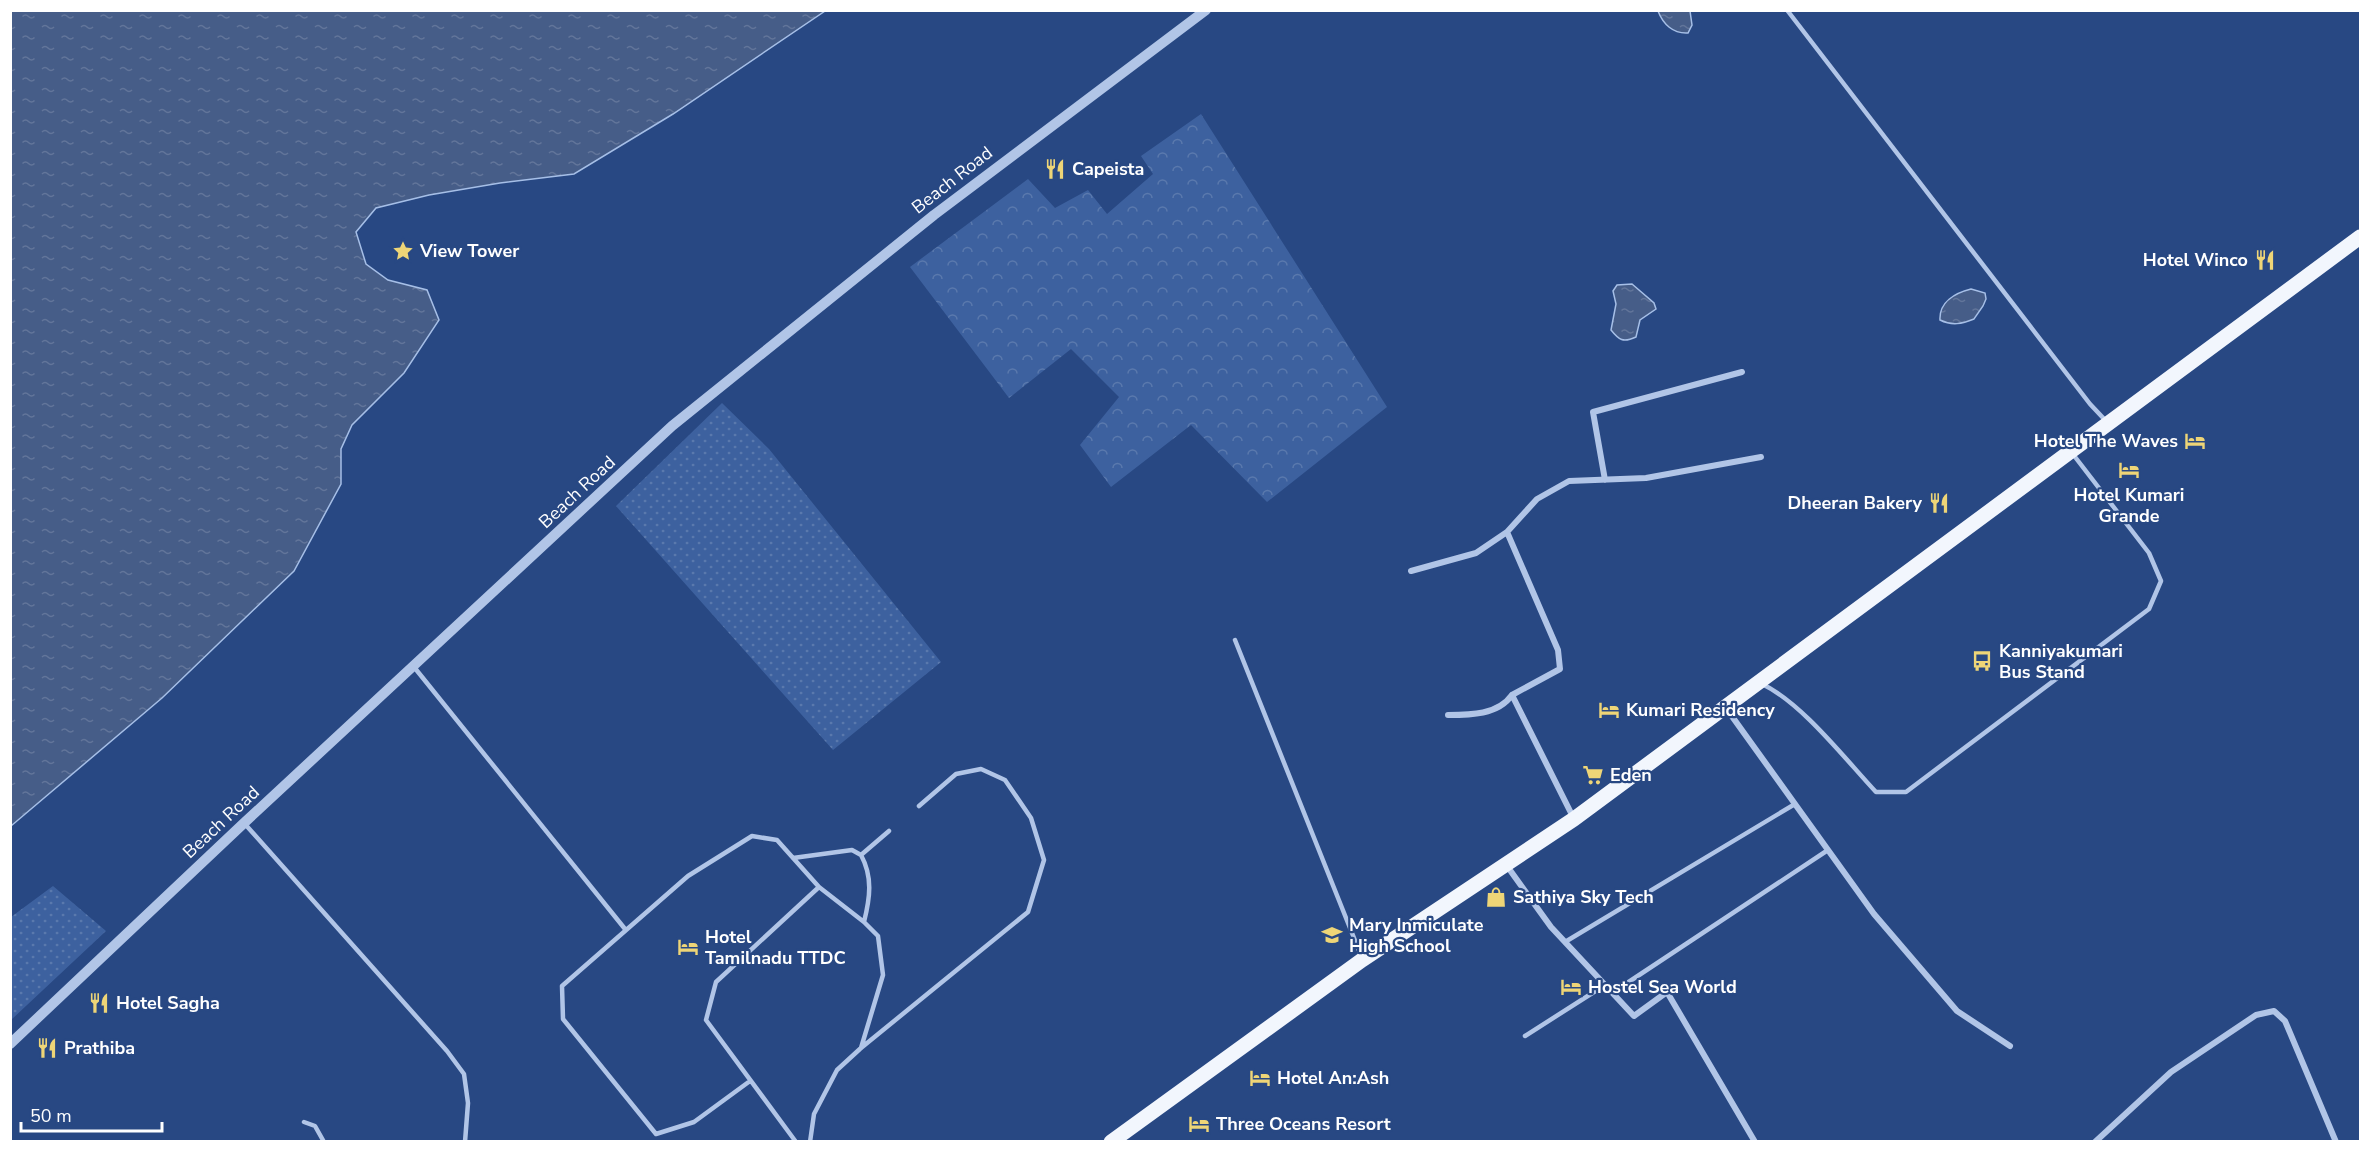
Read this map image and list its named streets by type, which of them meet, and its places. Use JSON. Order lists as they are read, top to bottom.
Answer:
{
  "streets": {
    "street": ["Beach Road"]
  },
  "places": {
    "restaurant": [
      "Capeista",
      "Hotel Winco",
      "Dheeran Bakery",
      "Hotel Sagha",
      "Prathiba"
    ],
    "place": ["View Tower"],
    "hotel": [
      "Hotel The Waves",
      "Hotel Kumari Grande",
      "Kumari Residency",
      "Hotel Tamilnadu TTDC",
      "Hostel Sea World",
      "Hotel An:Ash",
      "Three Oceans Resort"
    ],
    "bus stop": ["Kanniyakumari Bus Stand"],
    "supermarket": ["Eden"],
    "shop": ["Sathiya Sky Tech"],
    "school or university": ["Mary Inmiculate High School"]
  },
  "scale_bar": "50 m"
}
